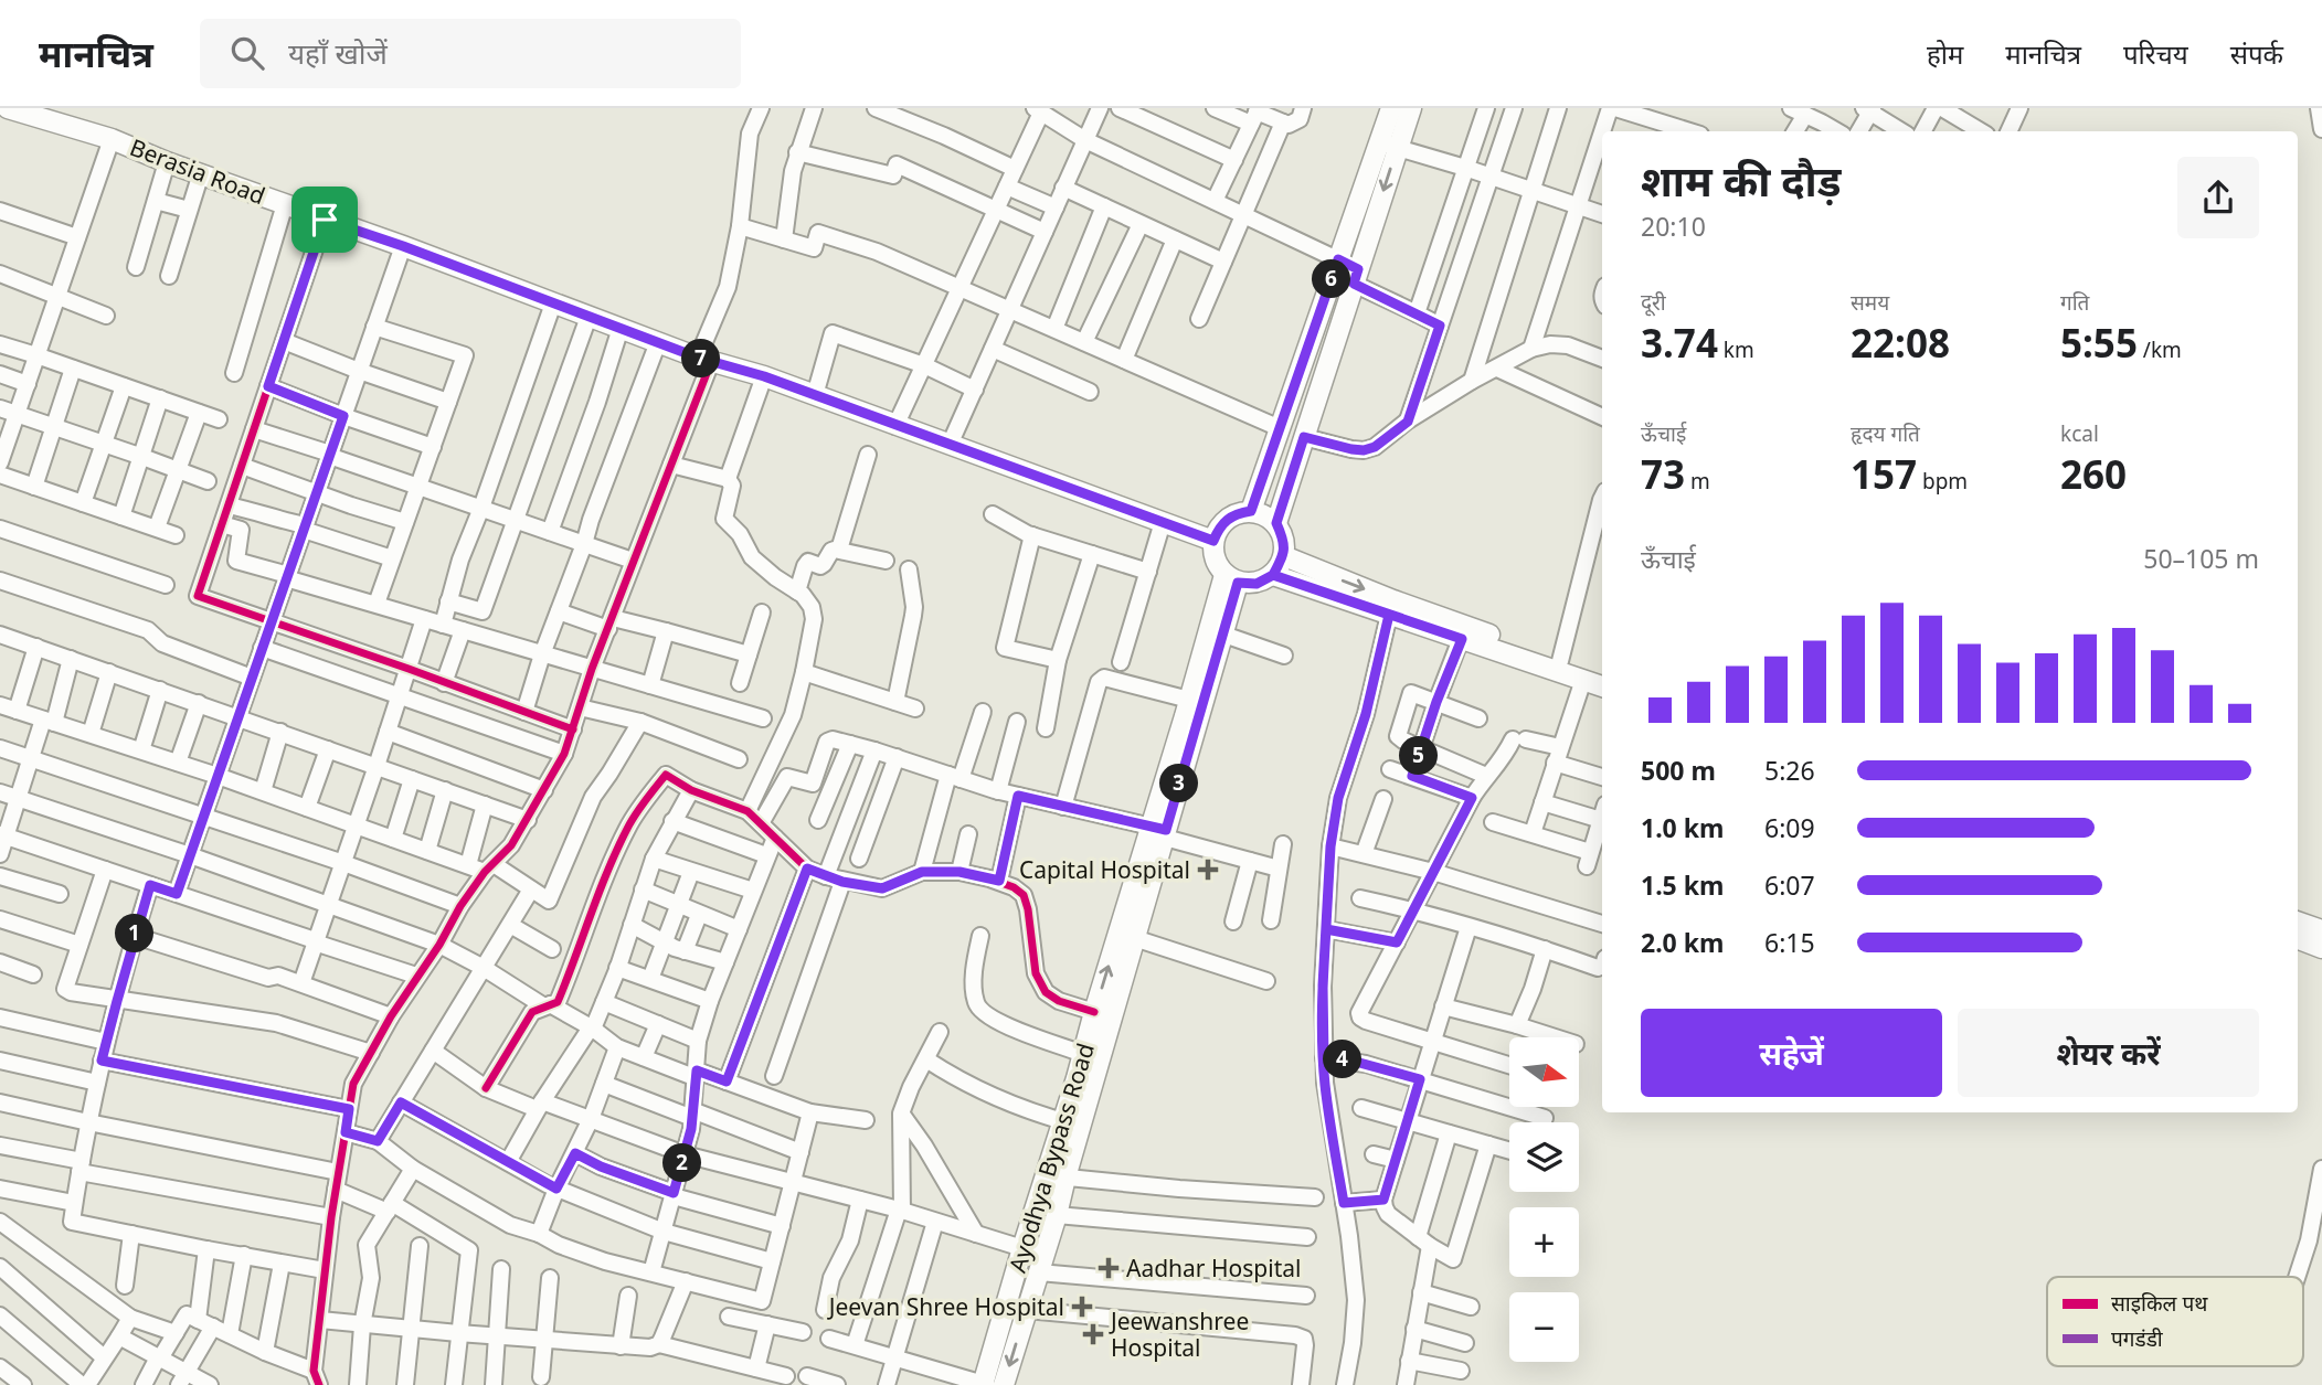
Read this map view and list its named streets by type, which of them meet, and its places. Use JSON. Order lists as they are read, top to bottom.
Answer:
{
  "streets": {
    "main road": ["Berasia Road", "Ayodhya Bypass Road"]
  },
  "crossings": [
    ["Berasia Road", "Ayodhya Bypass Road"]
  ],
  "places": {
    "health": [
      "Capital Hospital",
      "Aadhar Hospital",
      "Jeevan Shree Hospital",
      "Jeewanshree Hospital"
    ]
  },
  "legend": ["साइकिल पथ", "पगडंडी"],
  "north": "right",
  "page": {
    "header": "मानचित्र",
    "search": "यहाँ खोजें",
    "nav": [
      "होम",
      "मानचित्र",
      "परिचय",
      "संपर्क"
    ],
    "heading": ["शाम की दौड़", "20:10"],
    "pins": [
      "6",
      "7",
      "5",
      "3",
      "1",
      "4",
      "2"
    ],
    "stats": [
      ["दूरी", "3.74 km"],
      ["समय", "22:08"],
      ["गति", "5:55 /km"],
      ["ऊँचाई", "73 m"],
      ["हृदय गति", "157 bpm"],
      ["kcal", "260"]
    ],
    "chart": ["ऊँचाई", "50–105 m"],
    "list": [
      {
        "name": "500 m",
        "note": "5:26"
      },
      {
        "name": "1.0 km",
        "note": "6:09"
      },
      {
        "name": "1.5 km",
        "note": "6:07"
      },
      {
        "name": "2.0 km",
        "note": "6:15"
      }
    ],
    "buttons": ["सहेजें", "शेयर करें"],
    "map_buttons": ["+", "−"]
  }
}
